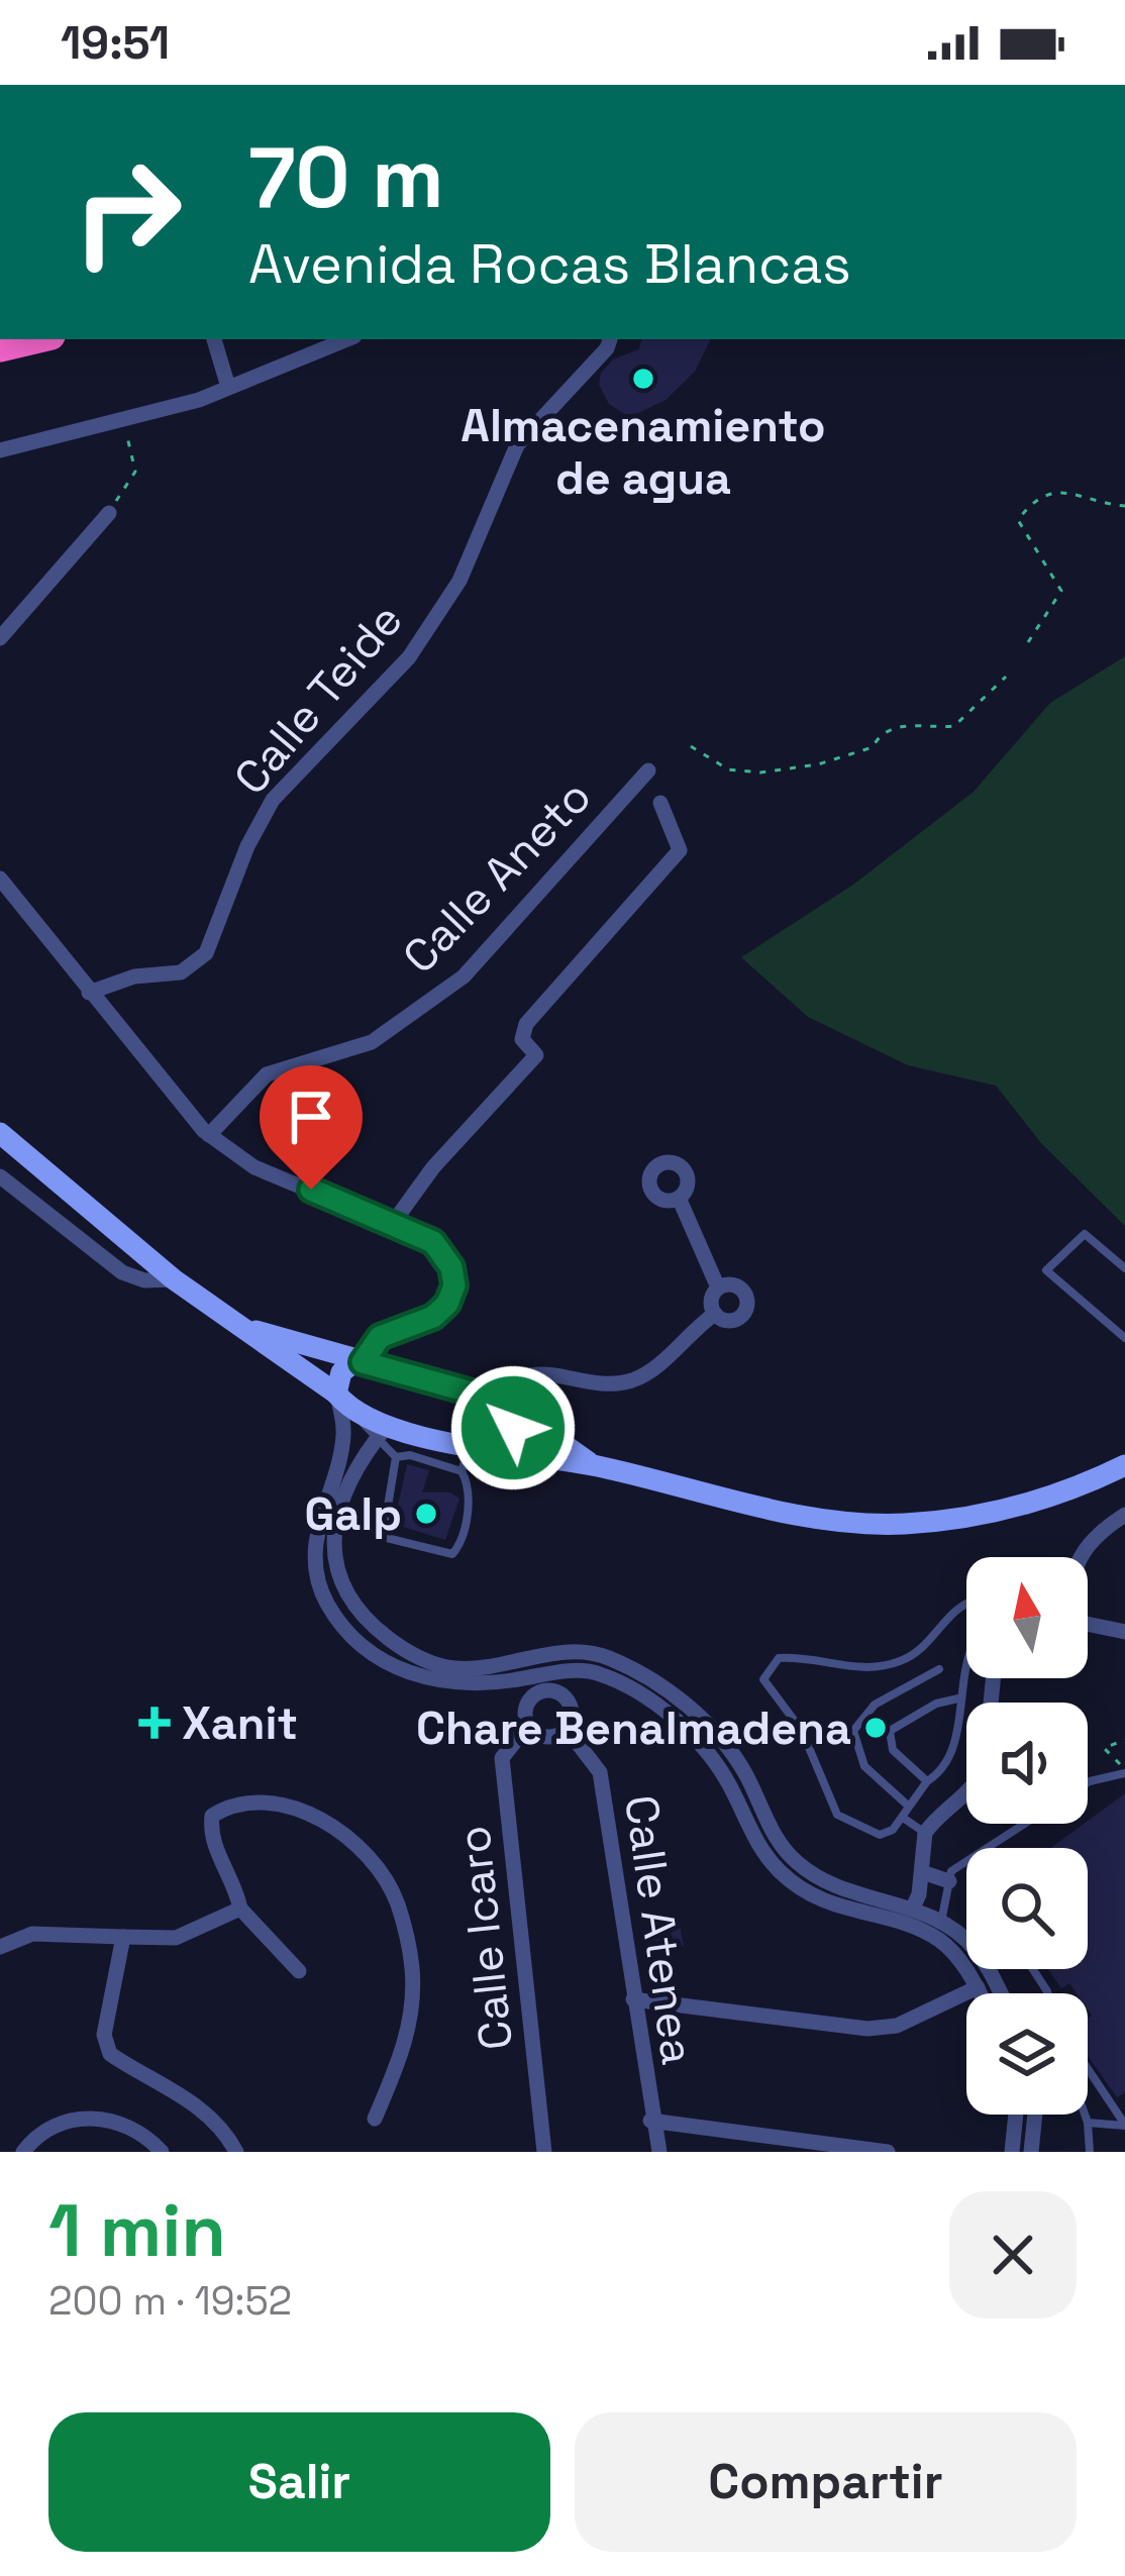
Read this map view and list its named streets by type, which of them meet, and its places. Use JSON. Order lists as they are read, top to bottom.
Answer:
{
  "streets": {
    "street": [
      "Calle Teide",
      "Calle Aneto",
      "Calle Atenea",
      "Calle Icaro"
    ]
  },
  "crossings": [
    ["Calle Atenea", "Calle Icaro"]
  ],
  "places": {
    "other": ["Almacenamiento de agua", "Galp", "Chare Benalmadena"],
    "health": ["Xanit"]
  },
  "north": "top",
  "page": {
    "status": "19:51",
    "turn": ["70 m", "Avenida Rocas Blancas"],
    "heading": ["1 min", "200 m · 19:52"],
    "buttons": ["Salir", "Compartir"]
  }
}
